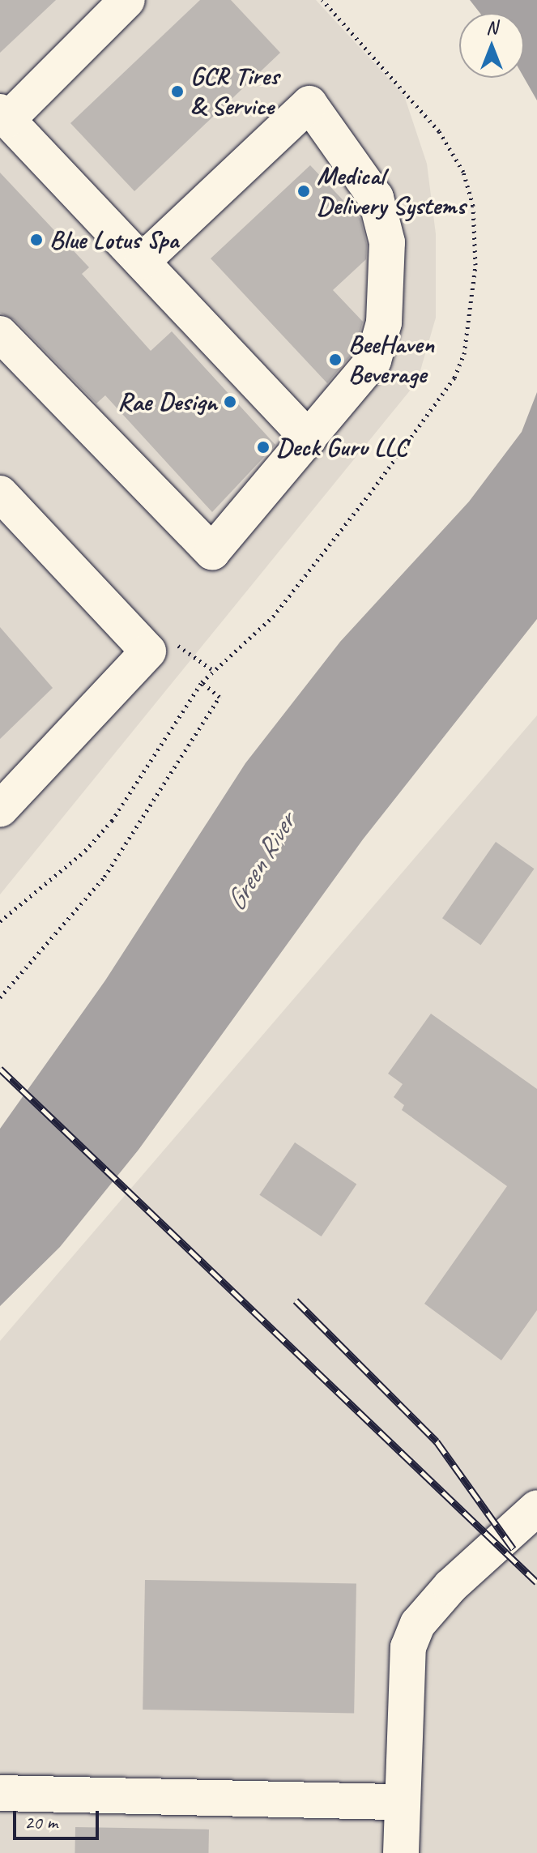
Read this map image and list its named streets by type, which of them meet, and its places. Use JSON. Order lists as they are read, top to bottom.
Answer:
{
  "water": ["Green River"],
  "places": [
    "GCR Tires & Service",
    "Medical Delivery Systems",
    "Blue Lotus Spa",
    "BeeHaven Beverage",
    "Rae Design",
    "Deck Guru LLC"
  ],
  "scale_bar": "20 m",
  "north": "top"
}
